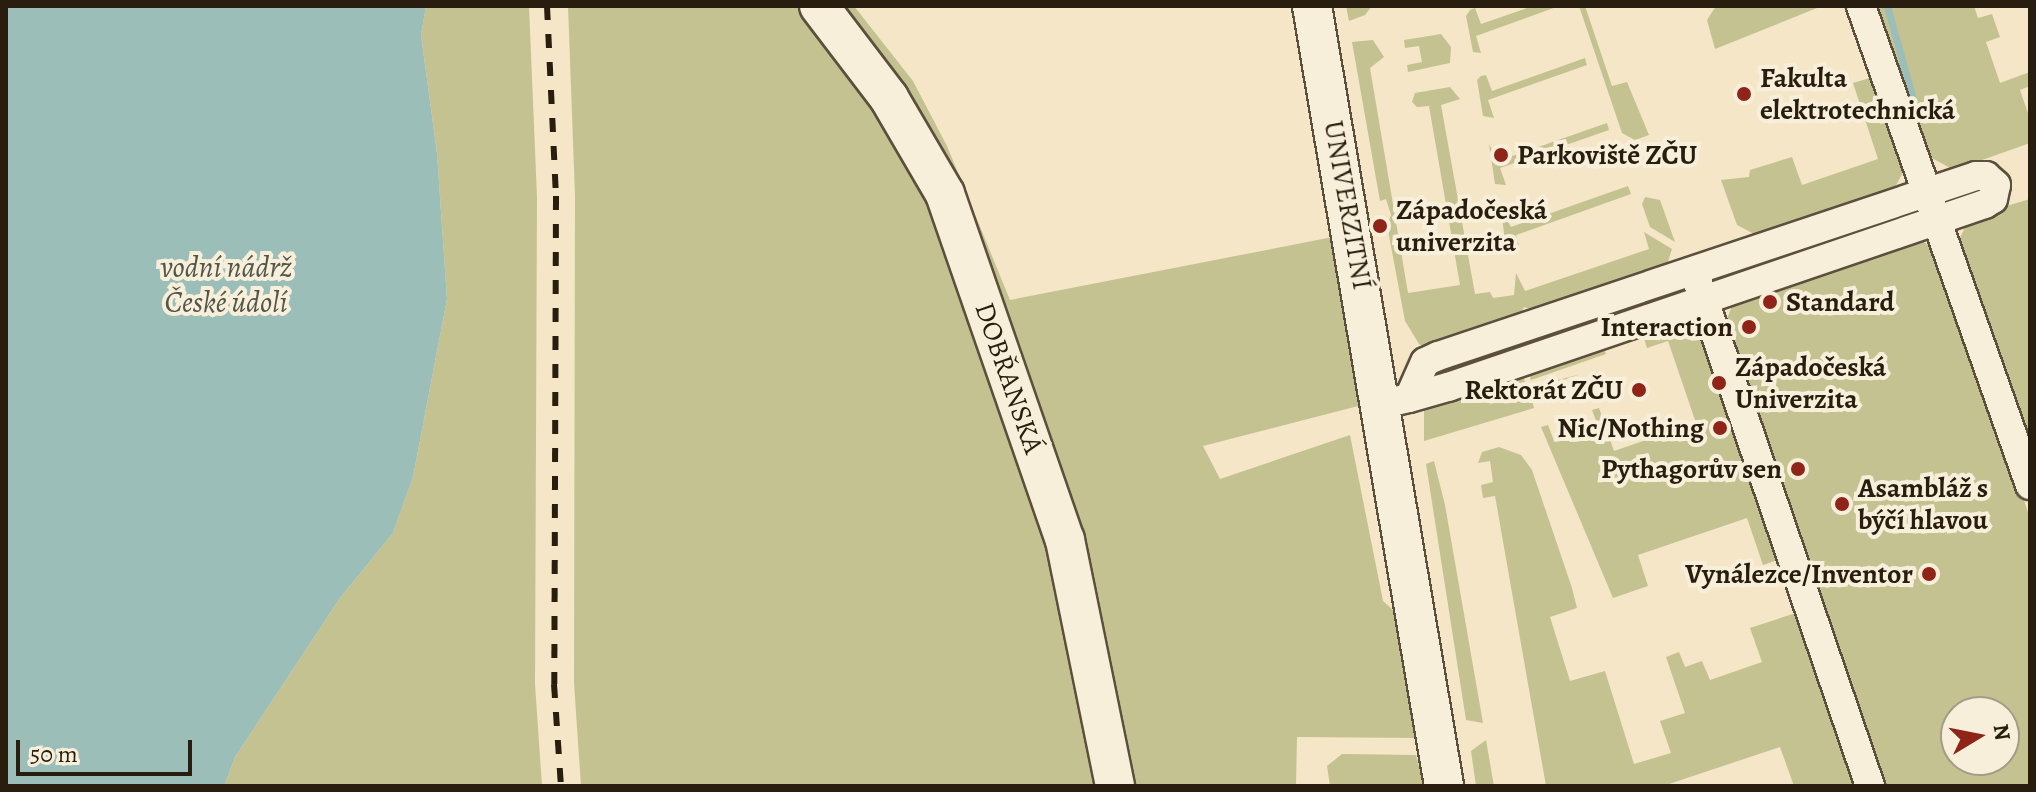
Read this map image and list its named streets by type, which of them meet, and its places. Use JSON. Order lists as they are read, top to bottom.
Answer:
{
  "streets": {
    "street": ["UNIVERZITNÍ", "DOBŘANSKÁ"]
  },
  "water": ["vodní nádrž České údolí"],
  "places": [
    "Fakulta elektrotechnická",
    "Parkoviště ZČU",
    "Západočeská univerzita",
    "Standard",
    "Interaction",
    "Západočeská Univerzita",
    "Rektorát ZČU",
    "Nic/Nothing",
    "Pythagorův sen",
    "Asambláž s býčí hlavou",
    "Vynálezce/Inventor"
  ],
  "scale_bar": "50 m",
  "north": "right"
}
